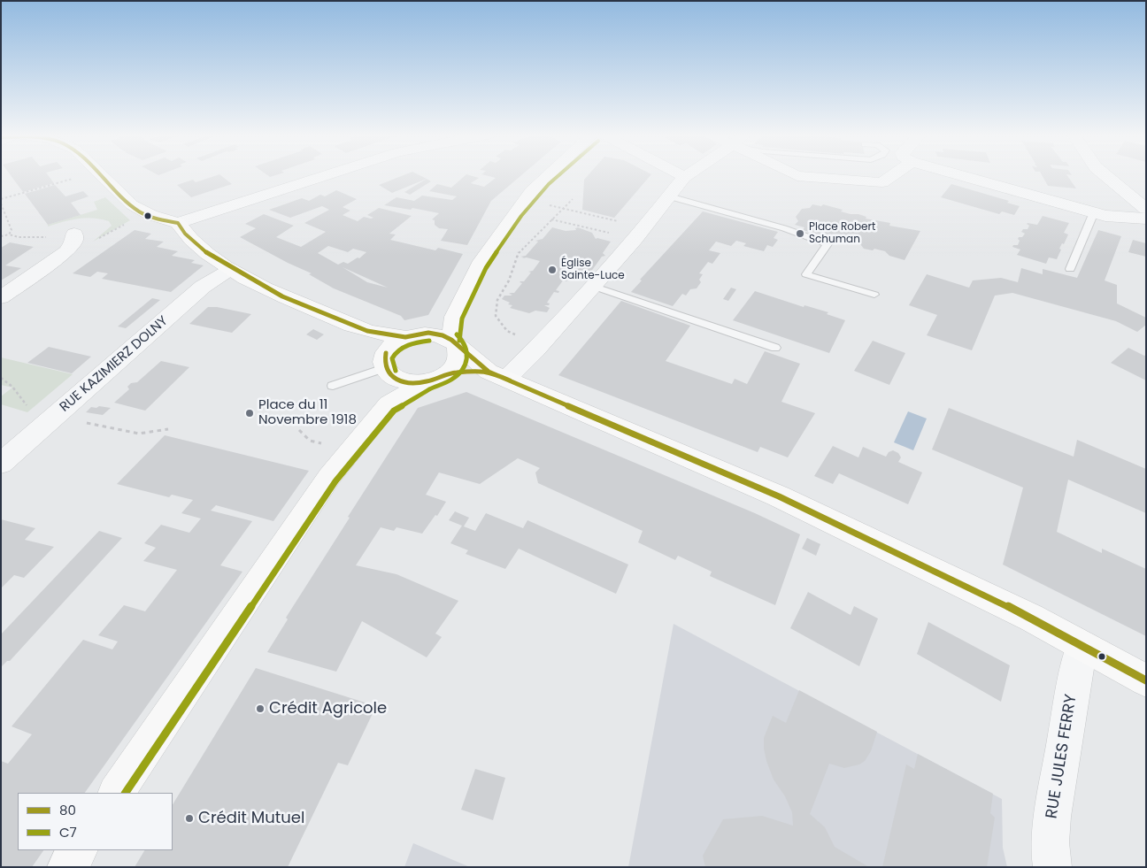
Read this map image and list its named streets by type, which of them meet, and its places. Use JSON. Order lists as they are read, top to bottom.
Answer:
{
  "streets": {
    "street": ["RUE KAZIMIERZ DOLNY", "RUE JULES FERRY"]
  },
  "places": [
    "Place Robert Schuman",
    "Église Sainte-Luce",
    "Place du 11 Novembre 1918",
    "Crédit Agricole",
    "Crédit Mutuel"
  ],
  "lines": ["transit line 80", "transit line C7"],
  "legend": ["80", "C7"]
}
